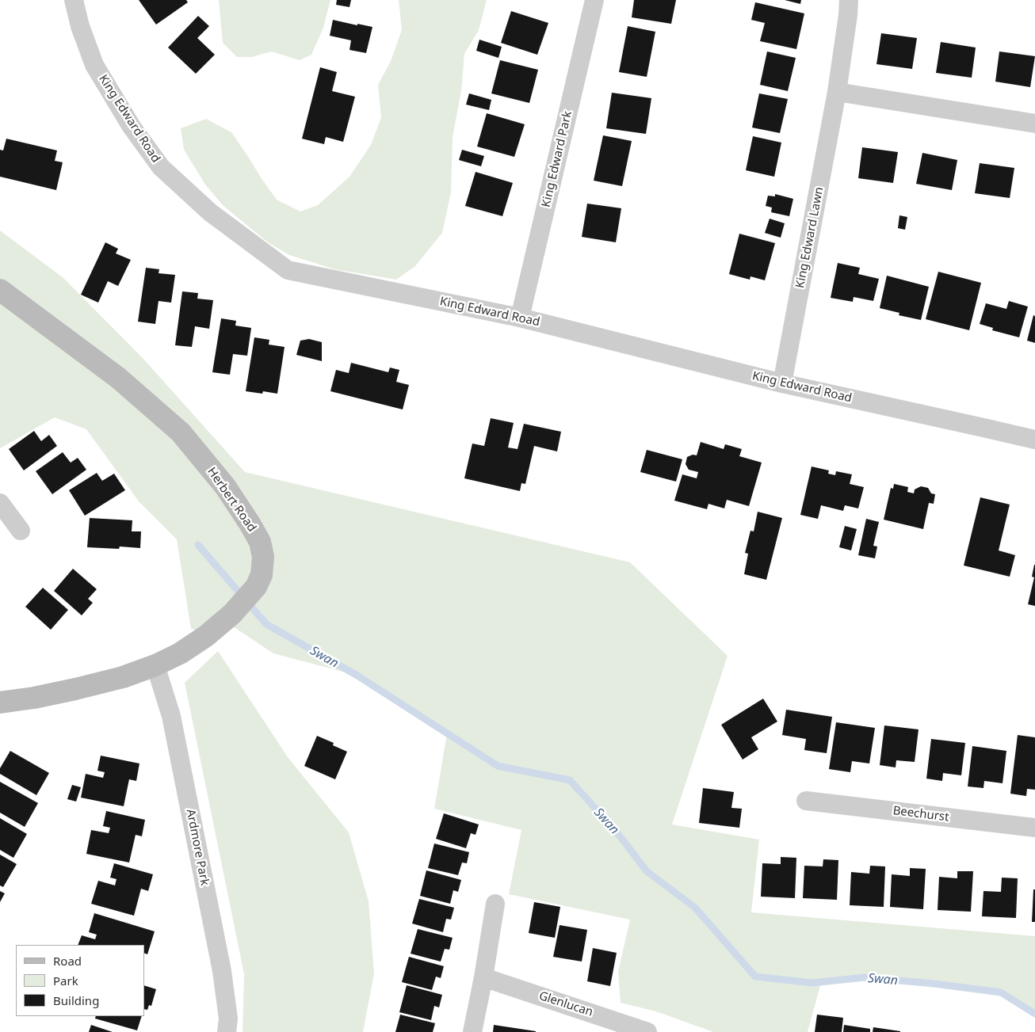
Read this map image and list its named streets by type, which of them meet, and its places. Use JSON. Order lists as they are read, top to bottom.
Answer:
{
  "streets": {
    "street": [
      "King Edward Road",
      "King Edward Park",
      "King Edward Lawn",
      "Herbert Road",
      "Beechurst",
      "Ardmore Park",
      "Glenlucan"
    ]
  },
  "crossings": [
    ["King Edward Road", "King Edward Park"],
    ["King Edward Road", "King Edward Lawn"],
    ["Herbert Road", "Ardmore Park"]
  ],
  "water": ["Swan"],
  "legend": ["Road", "Park", "Building"]
}
